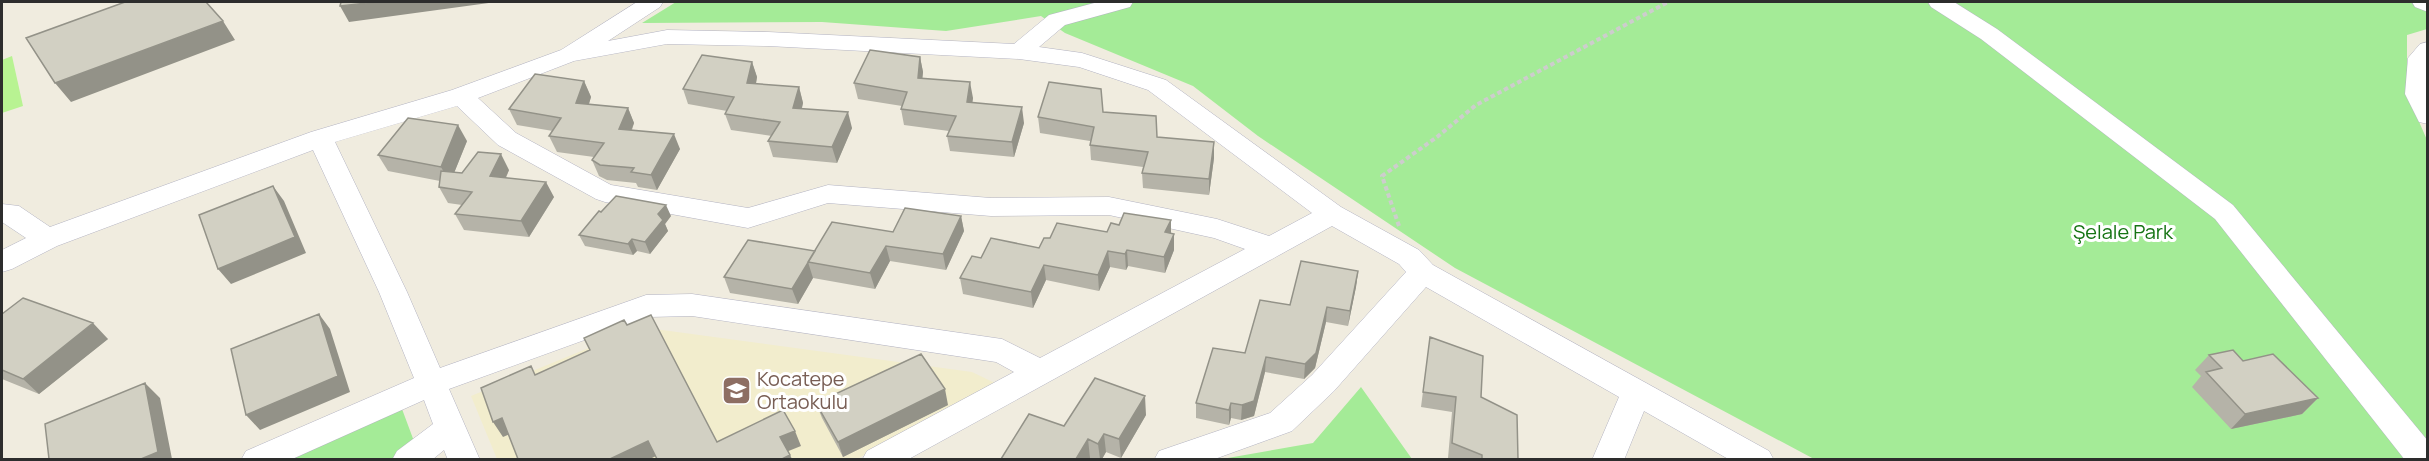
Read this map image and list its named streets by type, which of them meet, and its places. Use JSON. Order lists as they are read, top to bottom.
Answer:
{
  "parks": ["Şelale Park"],
  "places": {
    "school or university": ["Kocatepe Ortaokulu"]
  }
}
